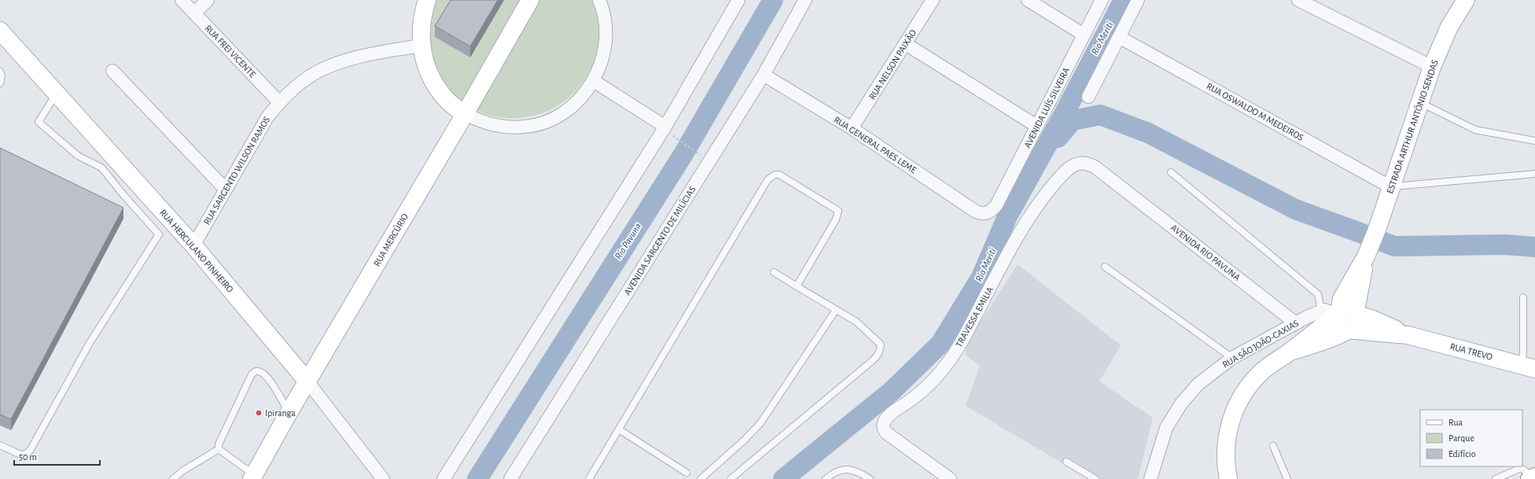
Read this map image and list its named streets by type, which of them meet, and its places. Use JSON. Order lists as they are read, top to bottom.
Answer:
{
  "streets": {
    "main road": [
      "ESTRADA ARTHUR ANTÔNIO SENDAS",
      "RUA MERCÚRIO",
      "RUA HERCULANO PINHEIRO",
      "RUA TREVO"
    ],
    "street": [
      "RUA FREI VICENTE",
      "RUA NELSON PAIXÃO",
      "AVENIDA LUÍS SILVEIRA",
      "RUA OSWALDO M MEDEIROS",
      "RUA GENERAL PAES LEME",
      "RUA SARGENTO WILSON RAMOS",
      "AVENIDA SARGENTO DE MILÍCIAS",
      "AVENIDA RIO PAVUNA",
      "TRAVESSA EMILIA",
      "RUA SÃO JOÃO-CAXIAS"
    ]
  },
  "crossings": [
    ["RUA FREI VICENTE", "RUA SARGENTO WILSON RAMOS"],
    ["RUA NELSON PAIXÃO", "RUA GENERAL PAES LEME"],
    ["AVENIDA LUÍS SILVEIRA", "RUA GENERAL PAES LEME"],
    ["RUA OSWALDO M MEDEIROS", "ESTRADA ARTHUR ANTÔNIO SENDAS"],
    ["ESTRADA ARTHUR ANTÔNIO SENDAS", "RUA TREVO"],
    ["RUA GENERAL PAES LEME", "AVENIDA SARGENTO DE MILÍCIAS"],
    ["RUA SARGENTO WILSON RAMOS", "RUA HERCULANO PINHEIRO"],
    ["RUA MERCÚRIO", "RUA HERCULANO PINHEIRO"],
    ["AVENIDA RIO PAVUNA", "TRAVESSA EMILIA"],
    ["AVENIDA RIO PAVUNA", "RUA SÃO JOÃO-CAXIAS"]
  ],
  "water": ["Rio Meriti", "Rio Pavuna"],
  "places": ["Ipiranga"],
  "legend": ["Rua", "Parque", "Edifício"],
  "scale_bar": "50 m"
}
